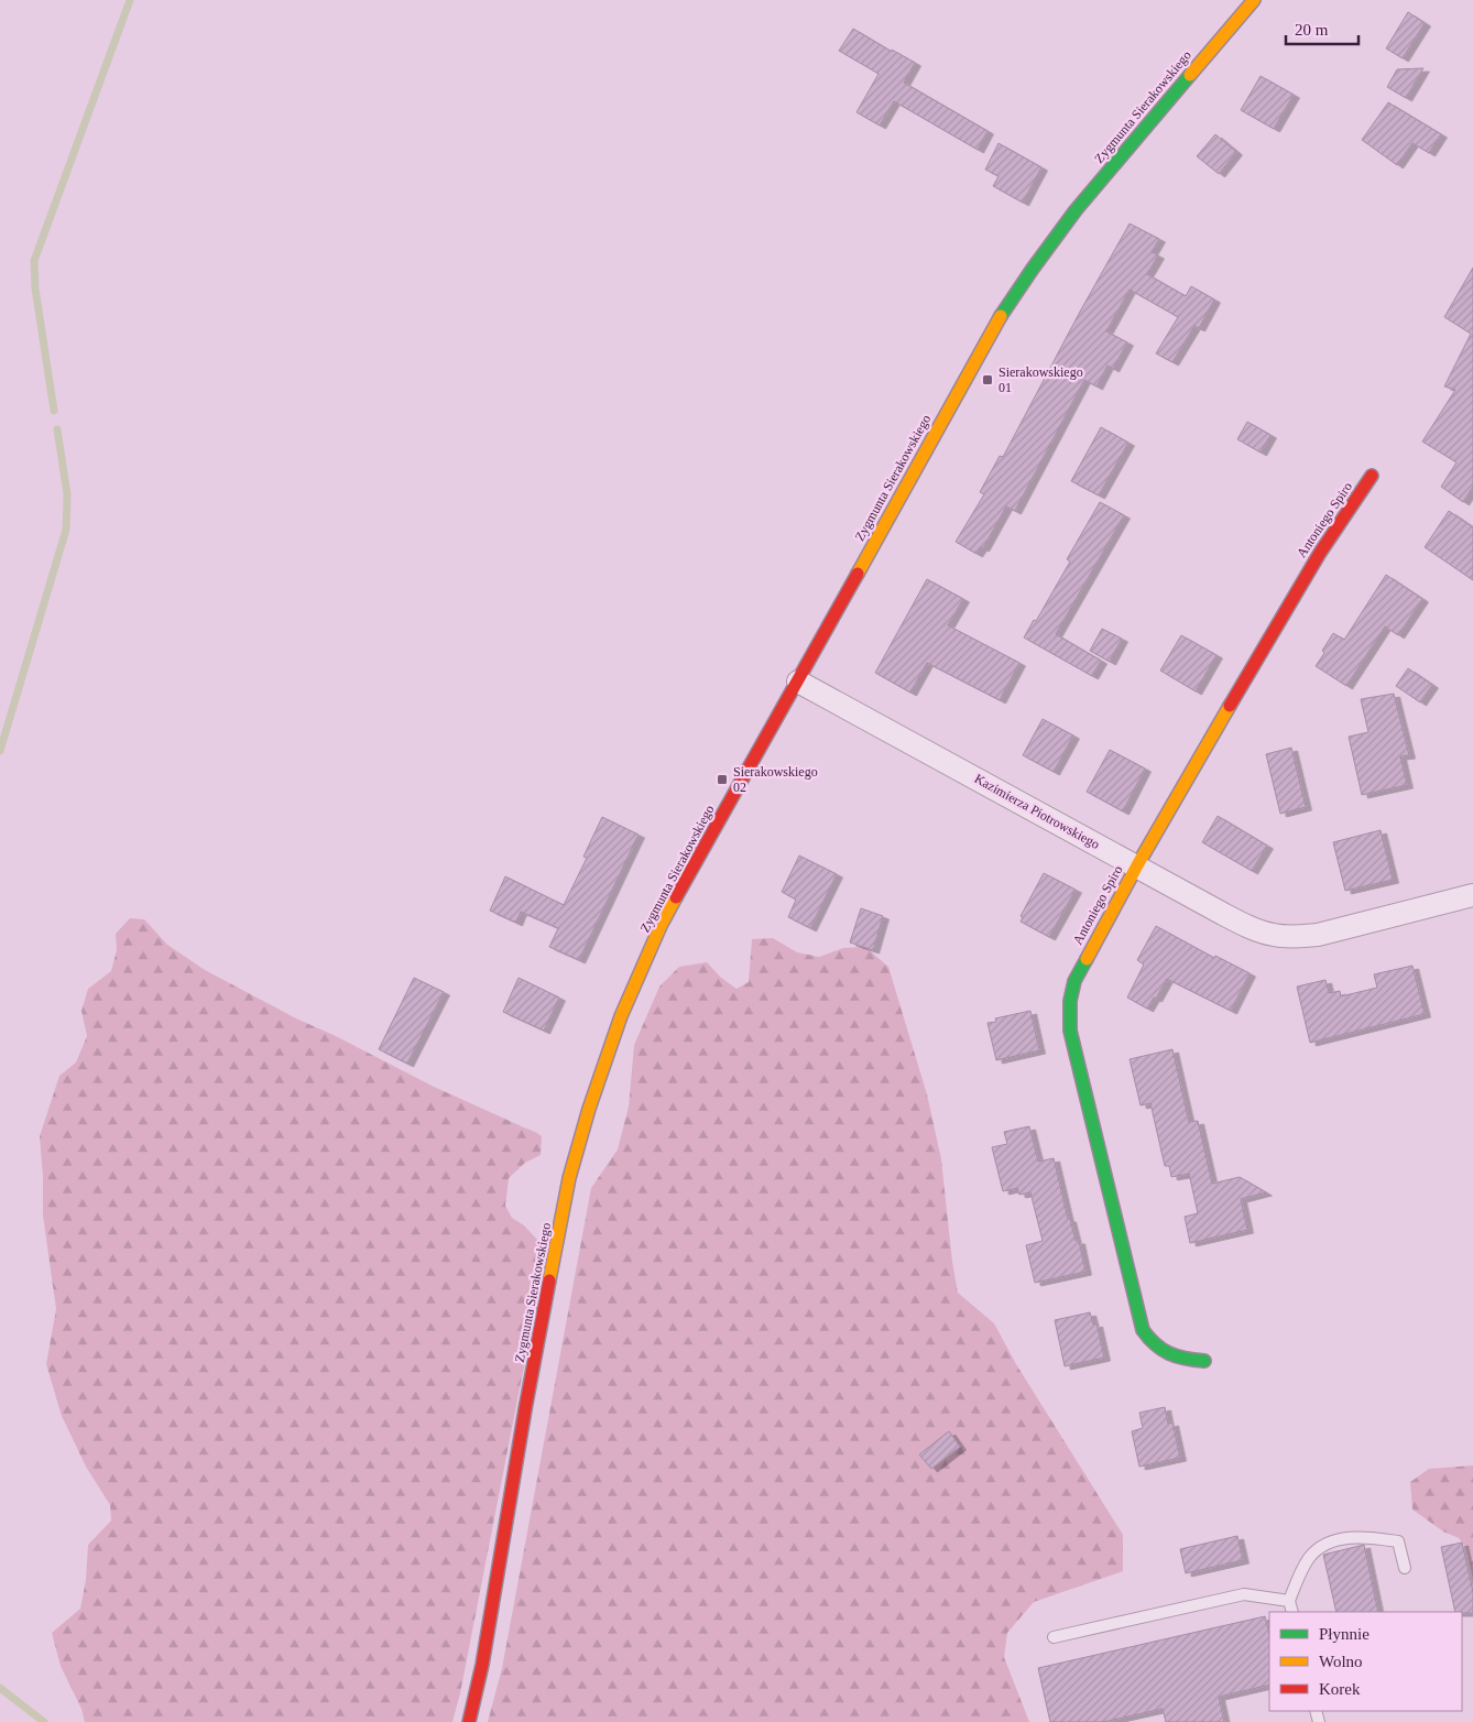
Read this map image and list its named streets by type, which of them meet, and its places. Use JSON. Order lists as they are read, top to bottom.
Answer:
{
  "streets": {
    "street": ["Zygmunta Sierakowskiego", "Antoniego Spiro", "Kazimierza Piotrowskiego"]
  },
  "crossings": [
    ["Zygmunta Sierakowskiego", "Kazimierza Piotrowskiego"],
    ["Antoniego Spiro", "Kazimierza Piotrowskiego"]
  ],
  "places": {
    "transit": ["Sierakowskiego 01", "Sierakowskiego 02"]
  },
  "legend": ["Płynnie", "Wolno", "Korek"],
  "scale_bar": "20 m"
}
